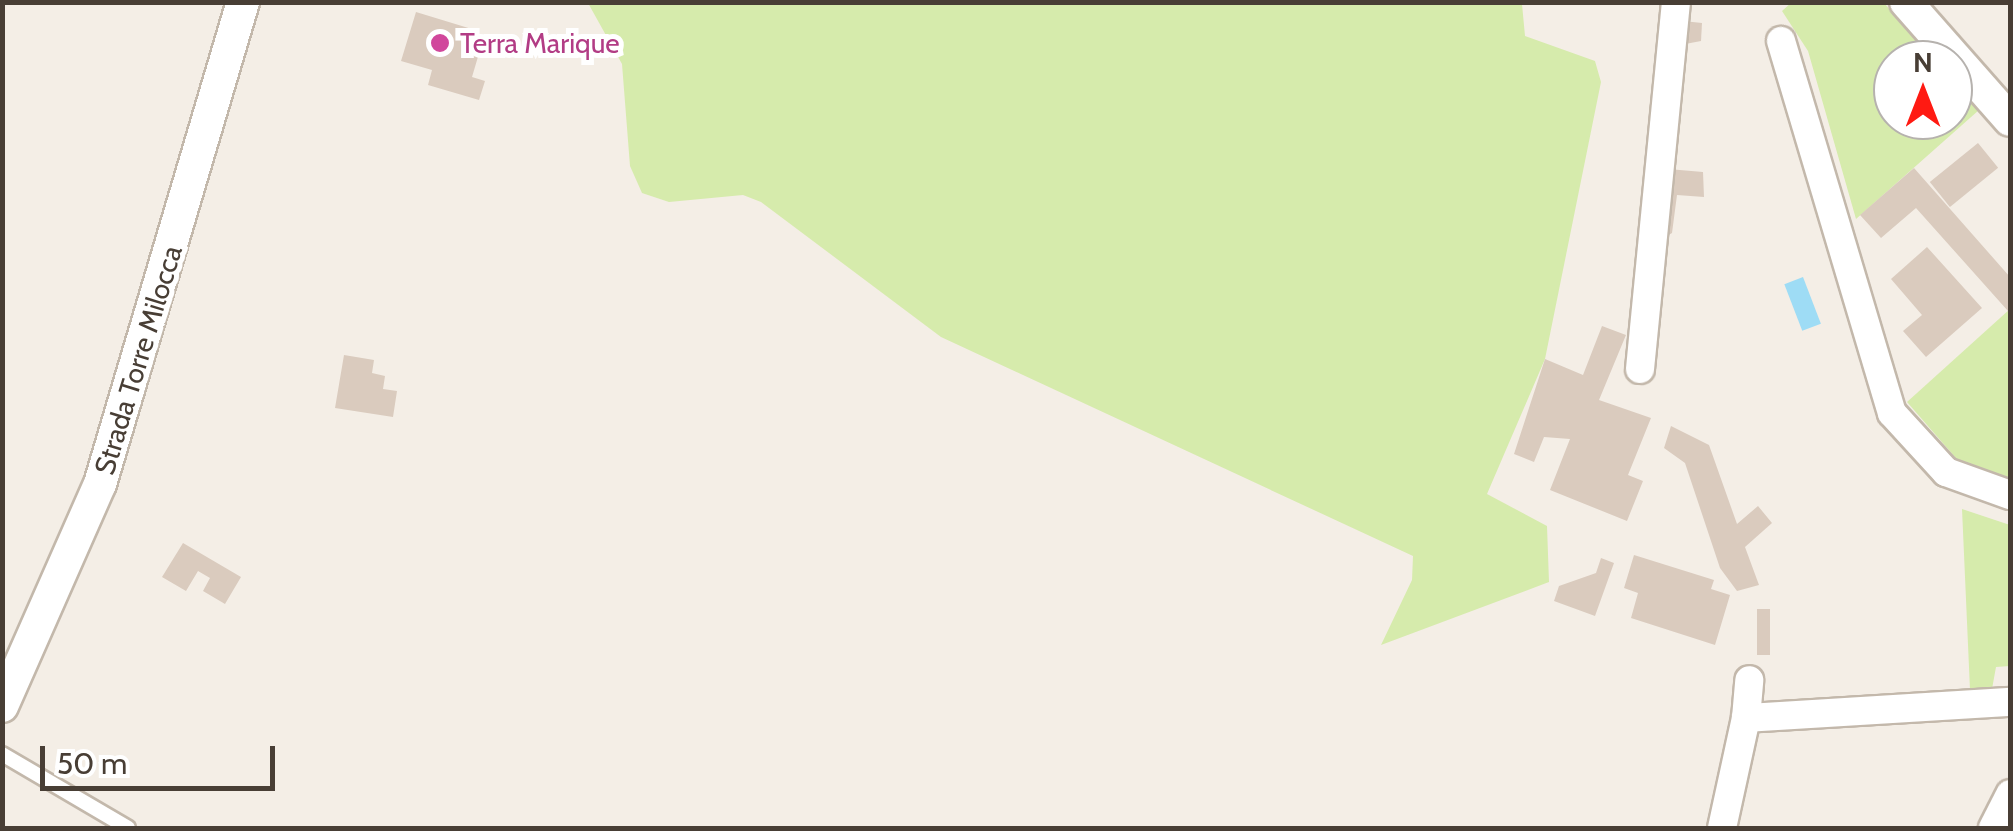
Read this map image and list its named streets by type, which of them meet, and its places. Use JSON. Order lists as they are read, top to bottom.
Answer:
{
  "streets": {
    "street": ["Strada Torre Milocca"]
  },
  "places": ["Terra Marique"],
  "scale_bar": "50 m",
  "north": "top"
}
